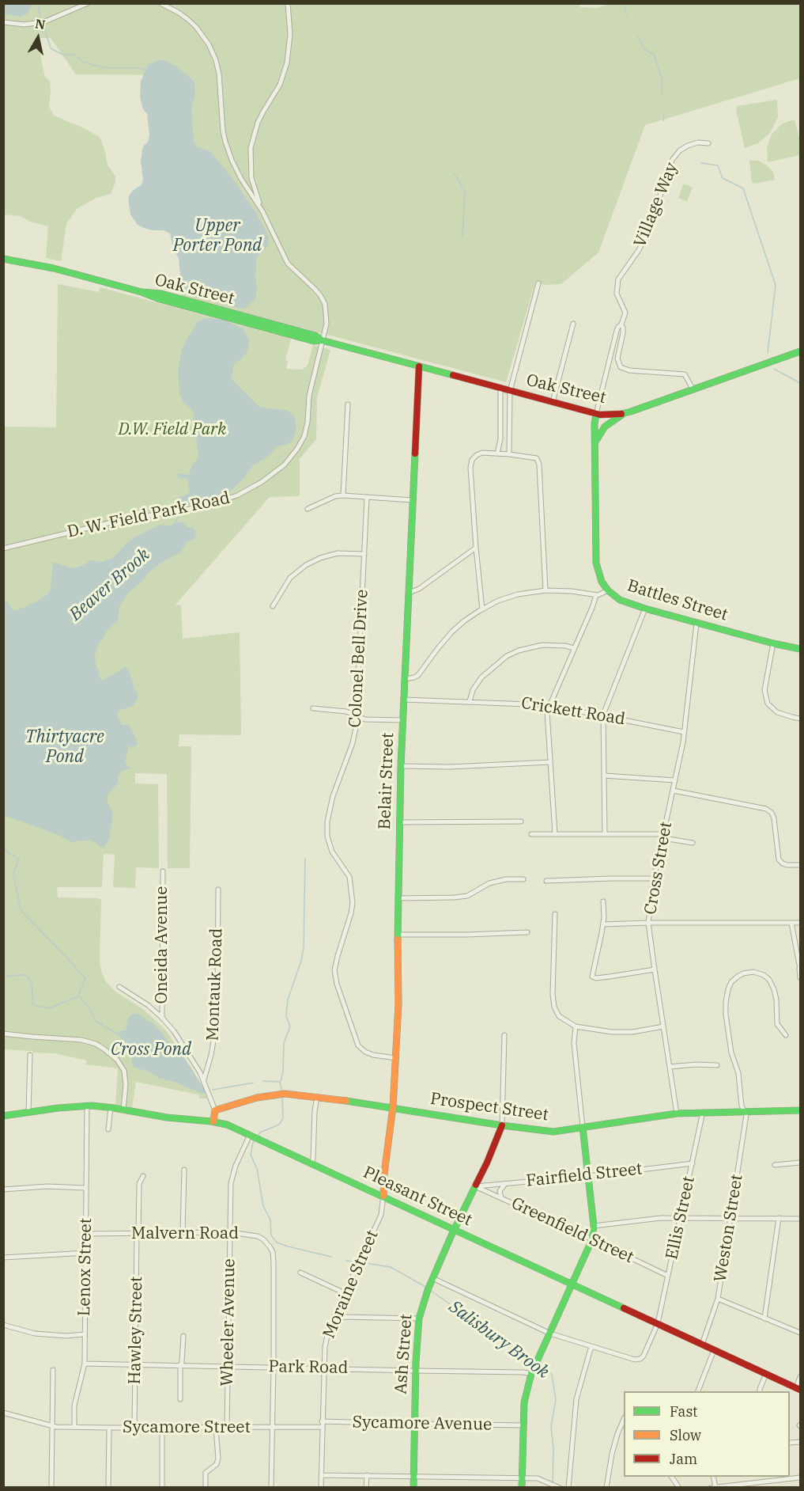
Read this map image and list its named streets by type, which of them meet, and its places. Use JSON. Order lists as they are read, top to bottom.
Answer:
{
  "streets": {
    "main road": [
      "Oak Street",
      "Battles Street",
      "Belair Street",
      "Prospect Street",
      "Pleasant Street",
      "Ash Street"
    ],
    "street": [
      "Village Way",
      "D. W. Field Park Road",
      "Colonel Bell Drive",
      "Crickett Road",
      "Cross Street",
      "Oneida Avenue",
      "Montauk Road",
      "Fairfield Street",
      "Ellis Street",
      "Weston Street",
      "Greenfield Street",
      "Malvern Road",
      "Lenox Street",
      "Moraine Street",
      "Wheeler Avenue",
      "Hawley Street",
      "Park Road",
      "Sycamore Avenue",
      "Sycamore Street"
    ]
  },
  "crossings": [
    ["Village Way", "Oak Street"],
    ["Oak Street", "D. W. Field Park Road"],
    ["Oak Street", "Battles Street"],
    ["Oak Street", "Belair Street"],
    ["Battles Street", "Cross Street"],
    ["Colonel Bell Drive", "Belair Street"],
    ["Crickett Road", "Belair Street"],
    ["Crickett Road", "Cross Street"],
    ["Belair Street", "Prospect Street"],
    ["Belair Street", "Pleasant Street"],
    ["Belair Street", "Moraine Street"],
    ["Cross Street", "Prospect Street"],
    ["Prospect Street", "Ellis Street"],
    ["Prospect Street", "Weston Street"],
    ["Prospect Street", "Ash Street"],
    ["Fairfield Street", "Ellis Street"],
    ["Fairfield Street", "Greenfield Street"],
    ["Fairfield Street", "Ash Street"],
    ["Pleasant Street", "Ellis Street"],
    ["Pleasant Street", "Weston Street"],
    ["Pleasant Street", "Lenox Street"],
    ["Pleasant Street", "Moraine Street"],
    ["Pleasant Street", "Wheeler Avenue"],
    ["Pleasant Street", "Ash Street"],
    ["Ellis Street", "Greenfield Street"],
    ["Greenfield Street", "Ash Street"],
    ["Malvern Road", "Lenox Street"],
    ["Malvern Road", "Wheeler Avenue"],
    ["Malvern Road", "Hawley Street"],
    ["Malvern Road", "Park Road"],
    ["Malvern Road", "Sycamore Street"],
    ["Lenox Street", "Park Road"],
    ["Lenox Street", "Sycamore Street"],
    ["Moraine Street", "Park Road"],
    ["Moraine Street", "Sycamore Avenue"],
    ["Moraine Street", "Sycamore Street"],
    ["Wheeler Avenue", "Park Road"],
    ["Wheeler Avenue", "Sycamore Street"],
    ["Hawley Street", "Park Road"],
    ["Hawley Street", "Sycamore Street"],
    ["Ash Street", "Park Road"],
    ["Ash Street", "Sycamore Avenue"]
  ],
  "water": [
    "Upper Porter Pond",
    "Beaver Brook",
    "Thirtyacre Pond",
    "Cross Pond",
    "Salisbury Brook"
  ],
  "parks": ["D.W. Field Park"],
  "legend": ["Fast", "Slow", "Jam"],
  "north": "top"
}
